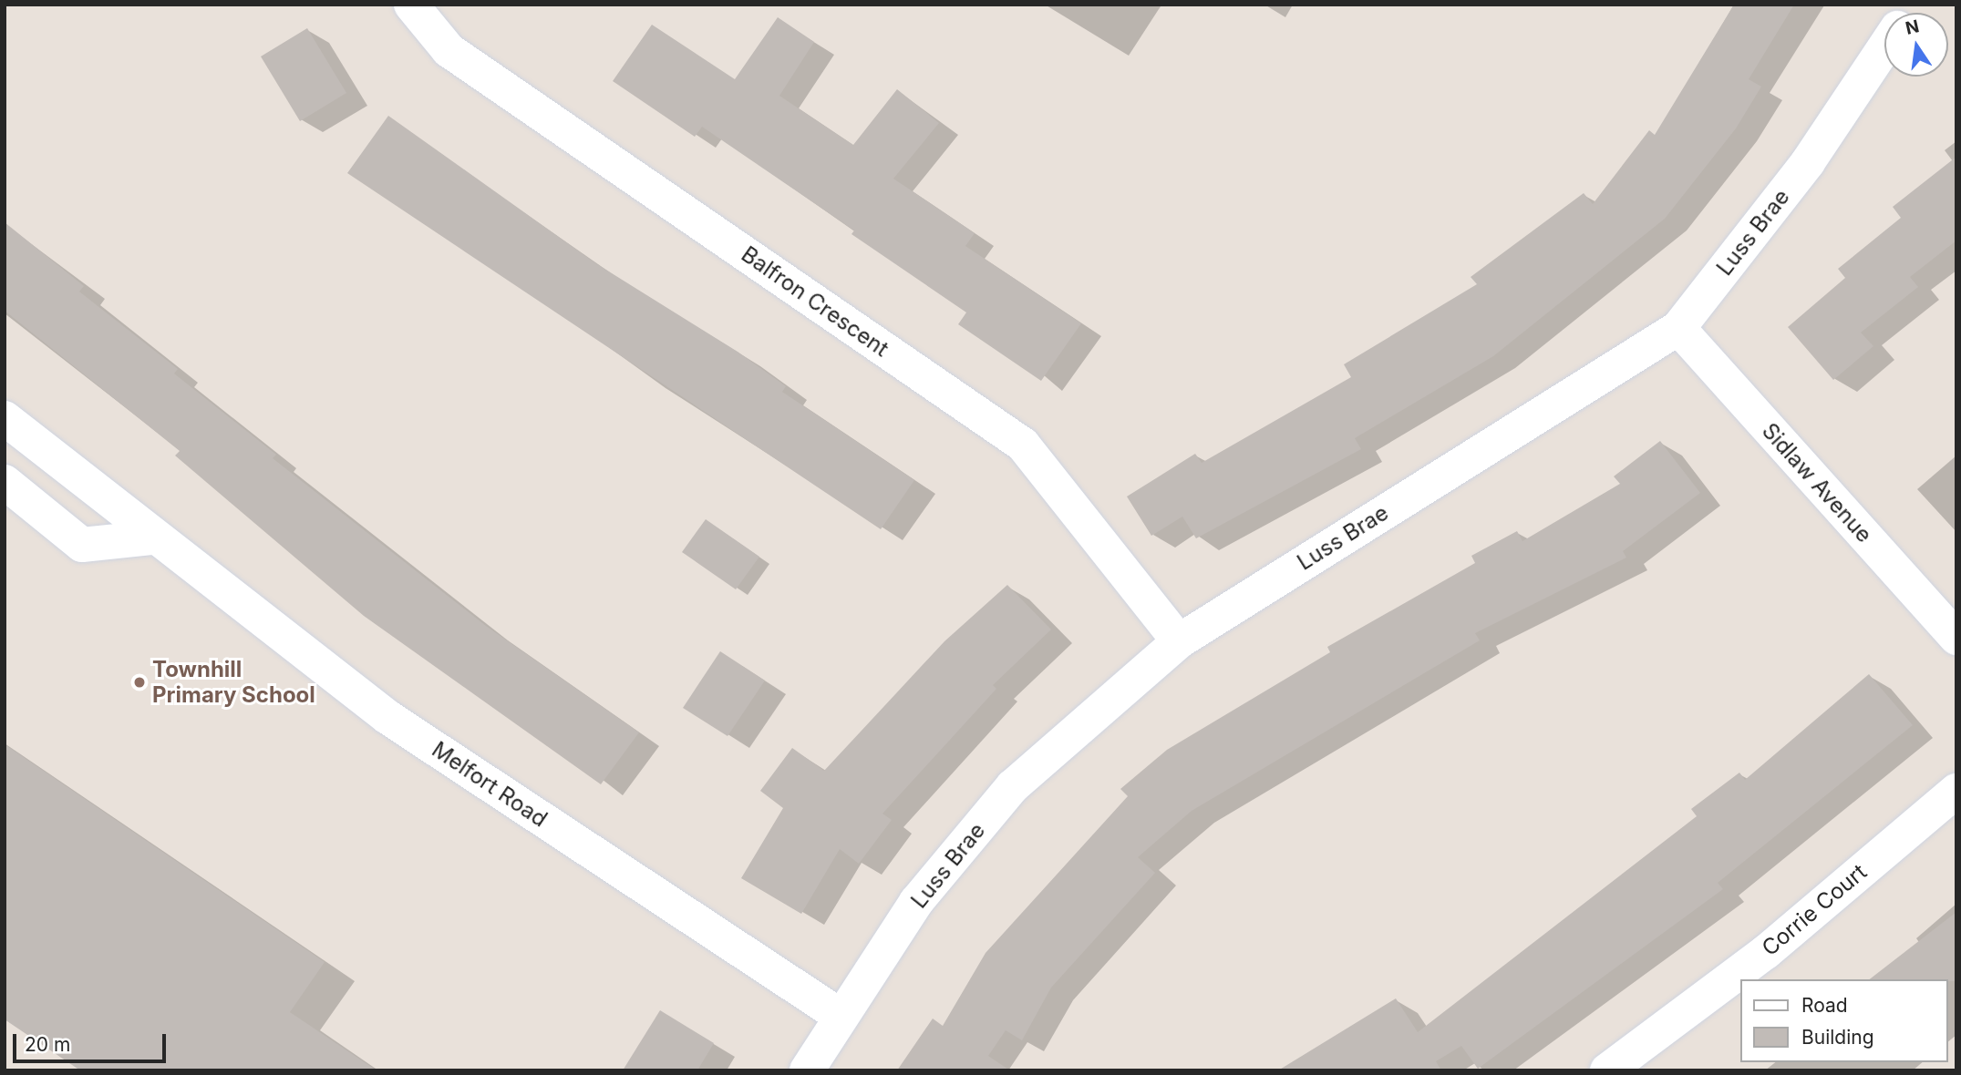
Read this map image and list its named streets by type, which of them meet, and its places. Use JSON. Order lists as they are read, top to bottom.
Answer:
{
  "streets": {
    "street": [
      "Luss Brae",
      "Balfron Crescent",
      "Sidlaw Avenue",
      "Melfort Road",
      "Corrie Court"
    ]
  },
  "crossings": [
    ["Luss Brae", "Balfron Crescent"],
    ["Luss Brae", "Sidlaw Avenue"],
    ["Luss Brae", "Melfort Road"]
  ],
  "places": ["Townhill Primary School"],
  "legend": ["Road", "Building"],
  "scale_bar": "20 m",
  "north": "top"
}
